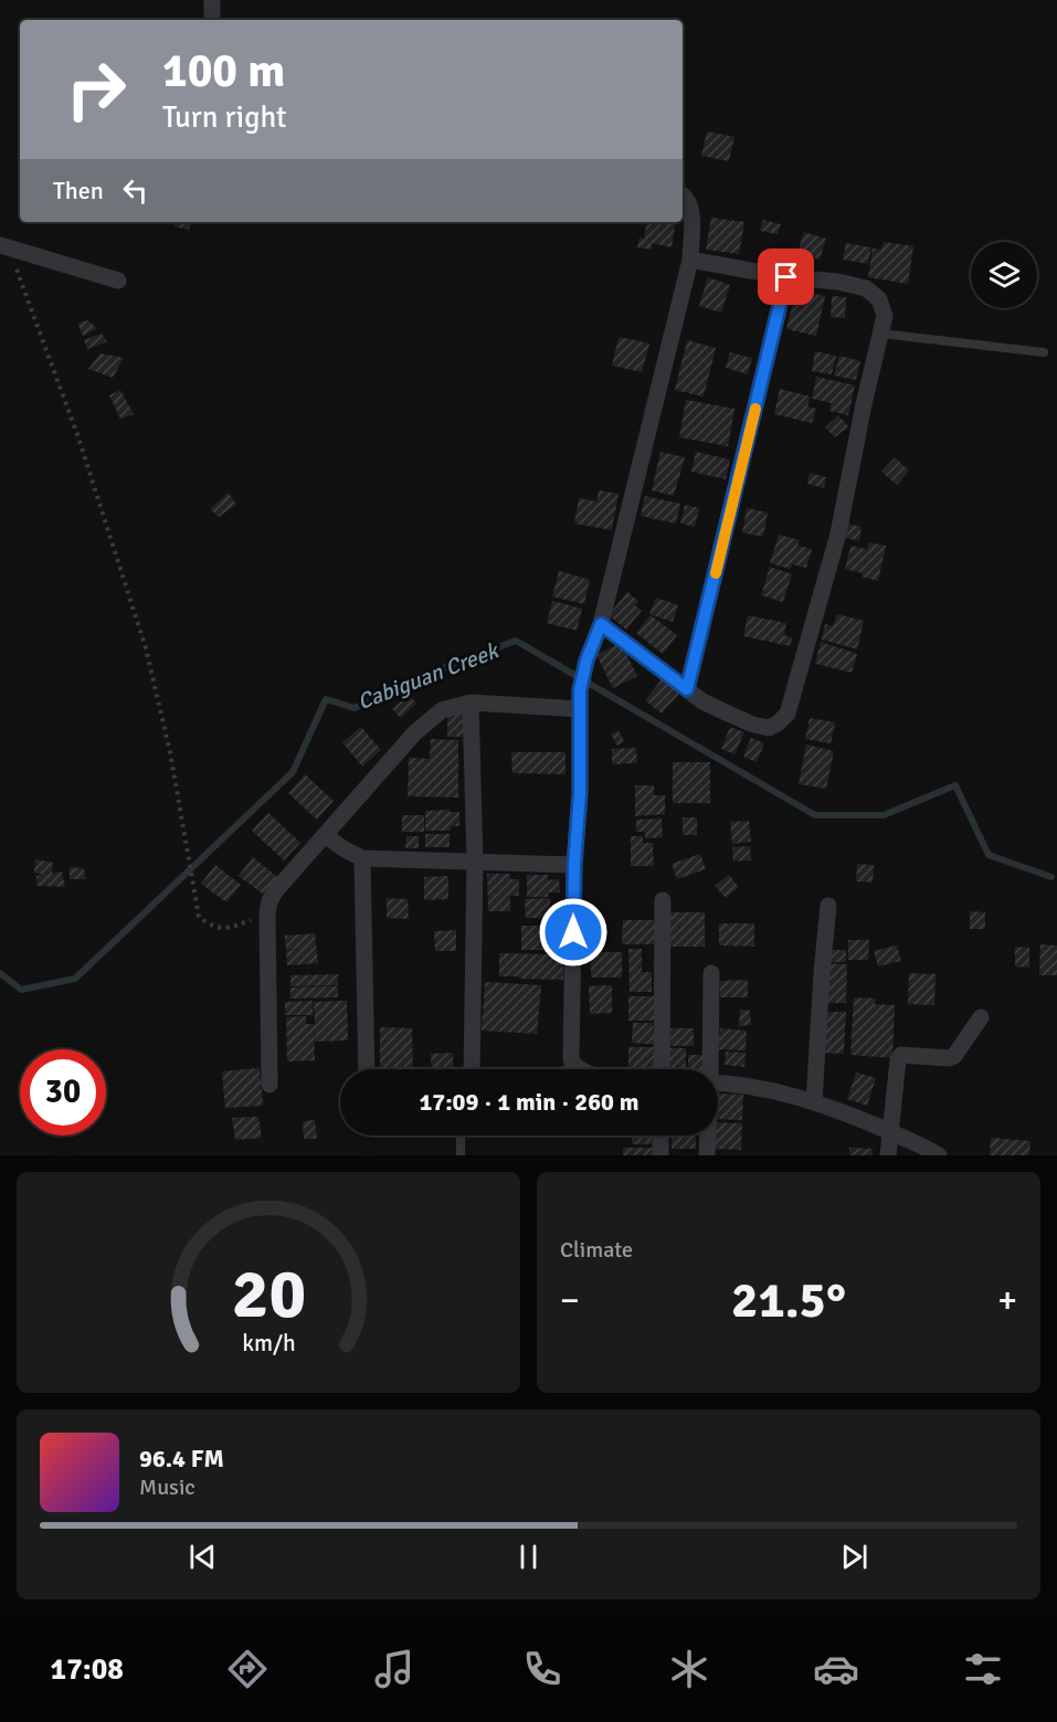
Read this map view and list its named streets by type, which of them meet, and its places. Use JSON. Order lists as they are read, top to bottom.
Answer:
{
  "water": ["Cabiguan Creek"],
  "page": {
    "turn": ["100 m", "Turn right"],
    "then": "Then",
    "limit": "30",
    "trip": "17:09 · 1 min · 260 m",
    "tile": "Climate",
    "heat": ["−", "21.5°", "+"],
    "song": ["96.4 FM", "Music"],
    "tabs": "17:08",
    "gauge": ["20", "km/h"]
  }
}
